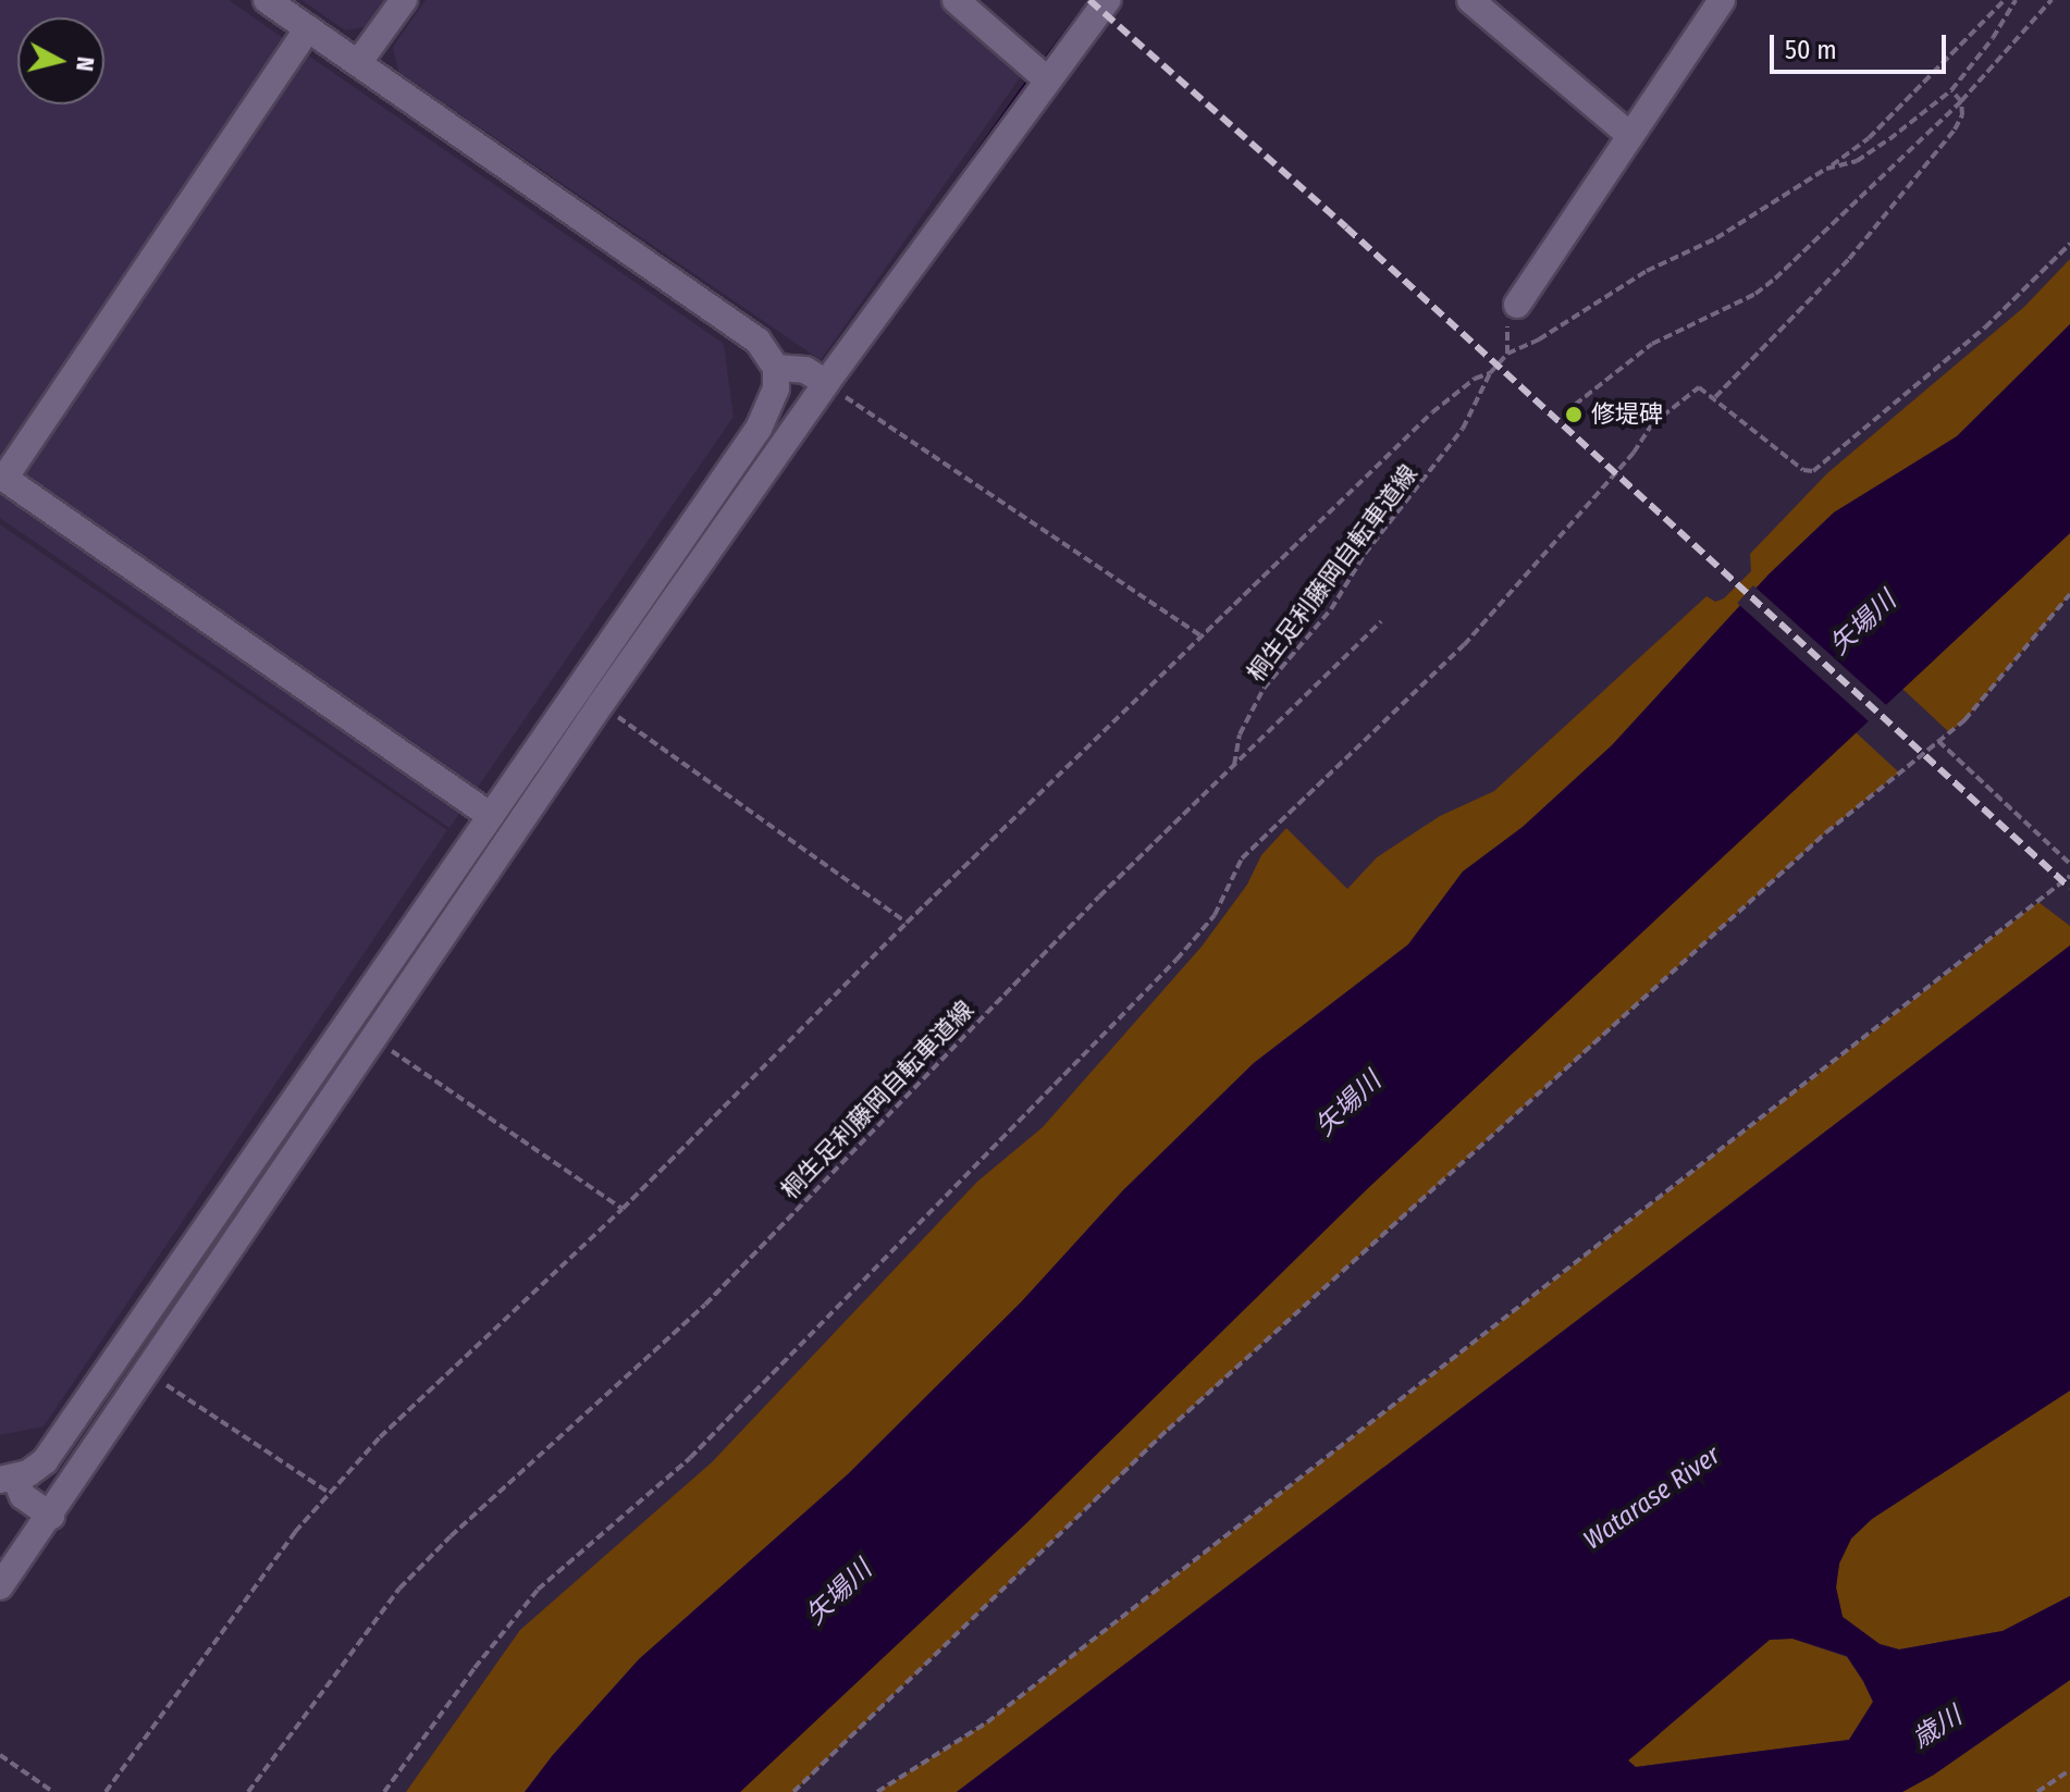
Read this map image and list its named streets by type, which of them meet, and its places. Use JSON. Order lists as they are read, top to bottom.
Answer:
{
  "streets": {
    "path": ["桐生足利藤岡自転車道線"]
  },
  "water": ["矢場川", "Watarase River", "歳川"],
  "places": ["修堤碑"],
  "scale_bar": "50 m",
  "north": "right"
}
